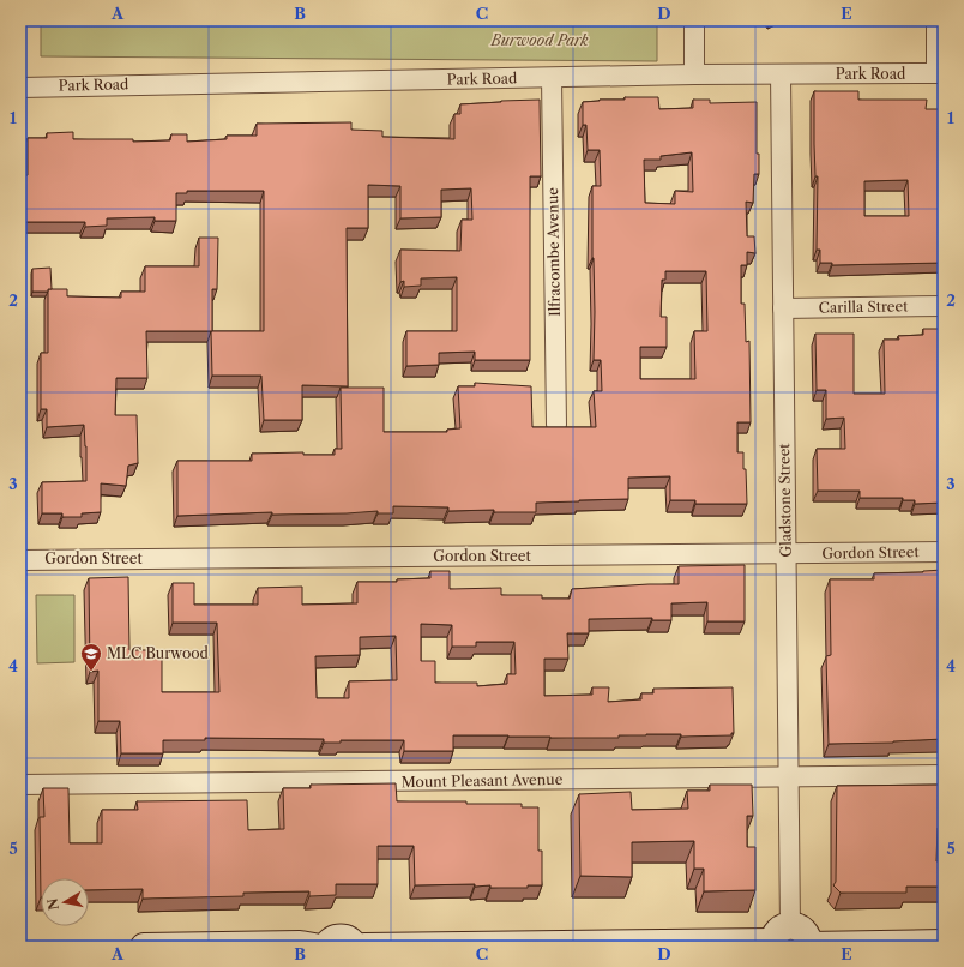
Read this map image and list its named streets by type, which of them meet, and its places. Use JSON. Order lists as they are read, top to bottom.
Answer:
{
  "streets": {
    "street": [
      "Park Road",
      "Ilfracombe Avenue",
      "Carilla Street",
      "Gladstone Street",
      "Gordon Street",
      "Mount Pleasant Avenue"
    ]
  },
  "crossings": [
    ["Park Road", "Ilfracombe Avenue"],
    ["Park Road", "Gladstone Street"],
    ["Carilla Street", "Gladstone Street"],
    ["Gladstone Street", "Gordon Street"],
    ["Gladstone Street", "Mount Pleasant Avenue"]
  ],
  "parks": ["Burwood Park"],
  "places": {
    "school or university": ["MLC Burwood"]
  },
  "north": "left",
  "grid": {
    "columns": [
      "A",
      "B",
      "C",
      "D",
      "E"
    ],
    "rows": [
      "1",
      "2",
      "3",
      "4",
      "5"
    ]
  }
}
